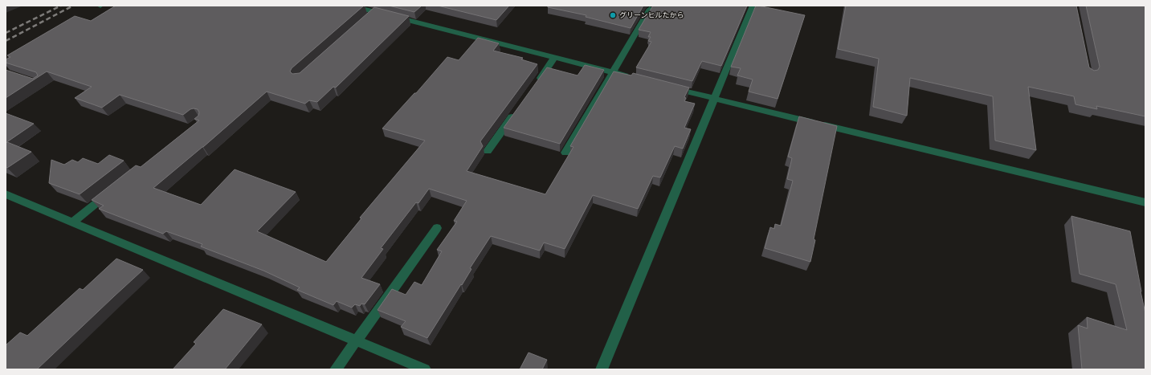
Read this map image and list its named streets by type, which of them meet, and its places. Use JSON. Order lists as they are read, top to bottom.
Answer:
{
  "places": ["グリーンヒルたから"]
}
